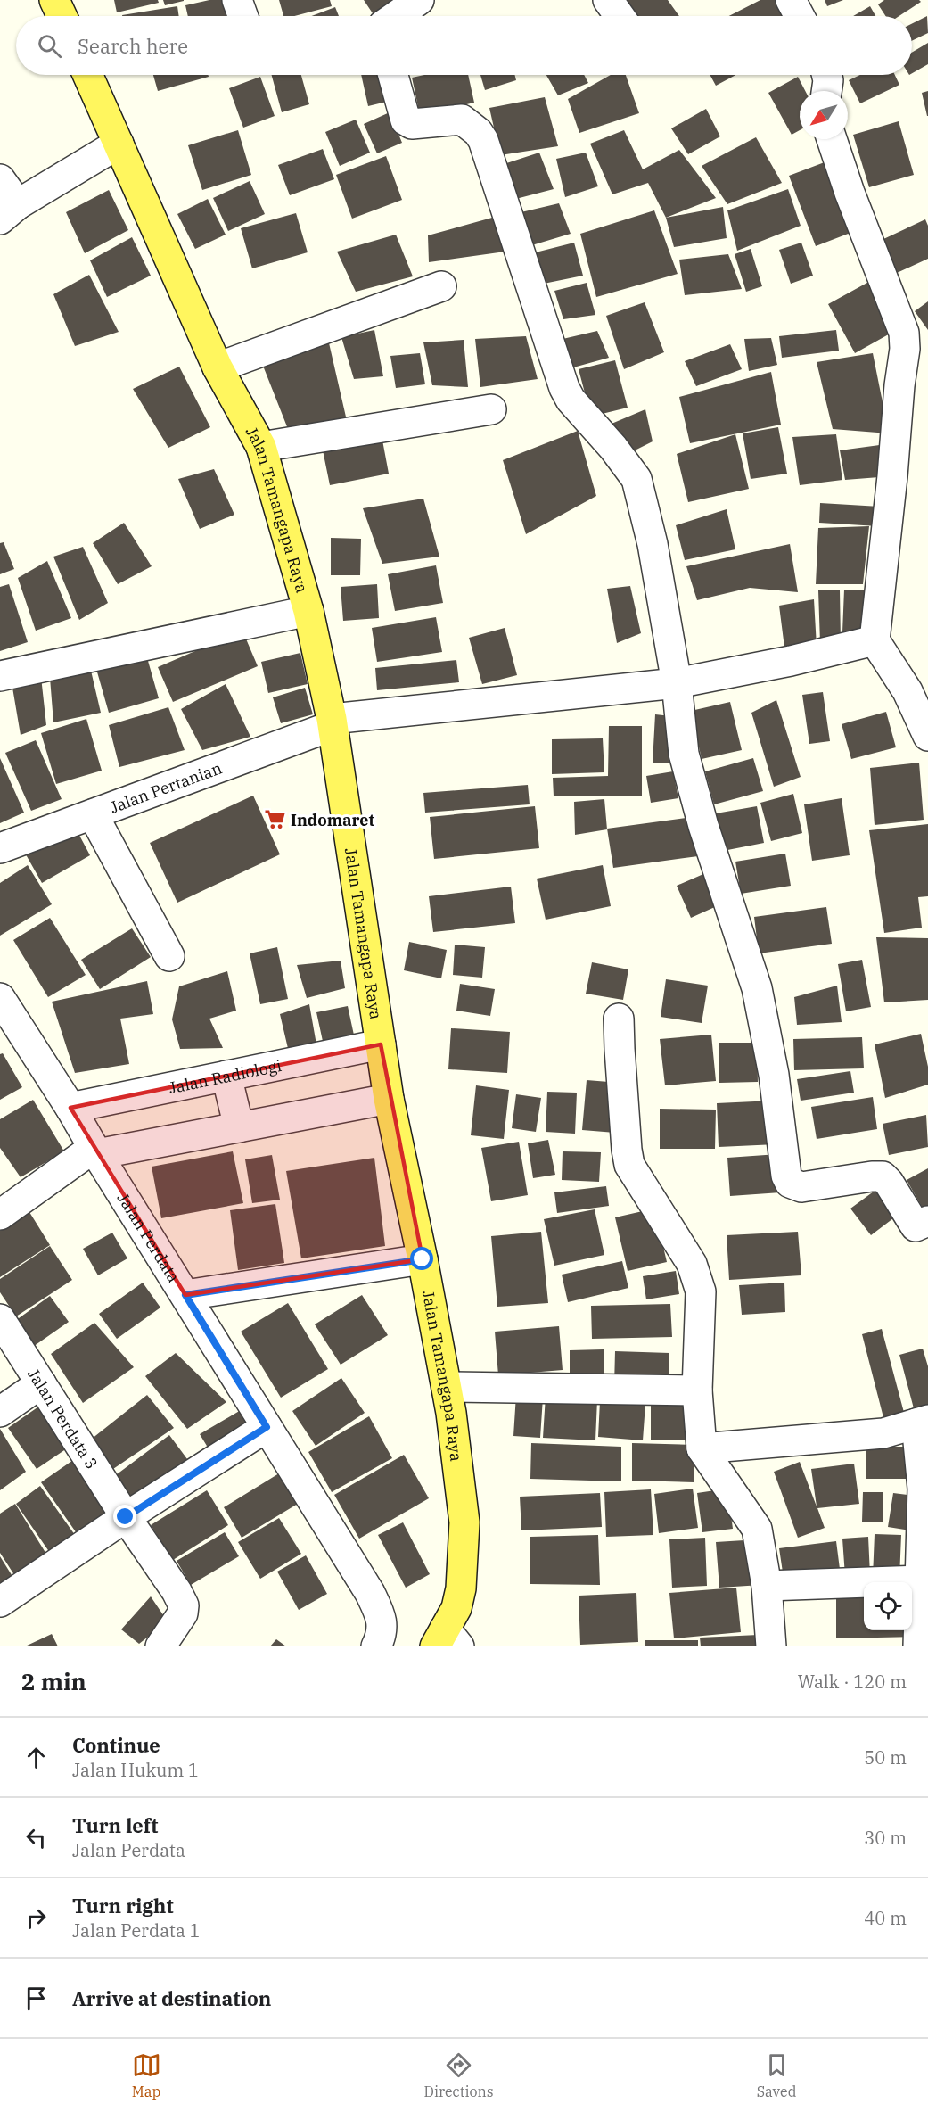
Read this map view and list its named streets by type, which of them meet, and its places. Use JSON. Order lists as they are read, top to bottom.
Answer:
{
  "streets": {
    "main road": ["Jalan Tamangapa Raya"],
    "street": [
      "Jalan Pertanian",
      "Jalan Radiologi",
      "Jalan Perdata",
      "Jalan Perdata 3"
    ]
  },
  "crossings": [
    ["Jalan Tamangapa Raya", "Jalan Pertanian"],
    ["Jalan Tamangapa Raya", "Jalan Radiologi"],
    ["Jalan Radiologi", "Jalan Perdata"]
  ],
  "places": {
    "supermarket": ["Indomaret"]
  },
  "north": "bottom left",
  "page": {
    "search": "Search here",
    "heading": ["2 min", "Walk · 120 m"],
    "list": [
      ["Continue", "Jalan Hukum 1", "50 m"],
      ["Turn left", "Jalan Perdata", "30 m"],
      ["Turn right", "Jalan Perdata 1", "40 m"],
      "Arrive at destination"
    ],
    "nav": ["Map", "Directions", "Saved"]
  }
}
